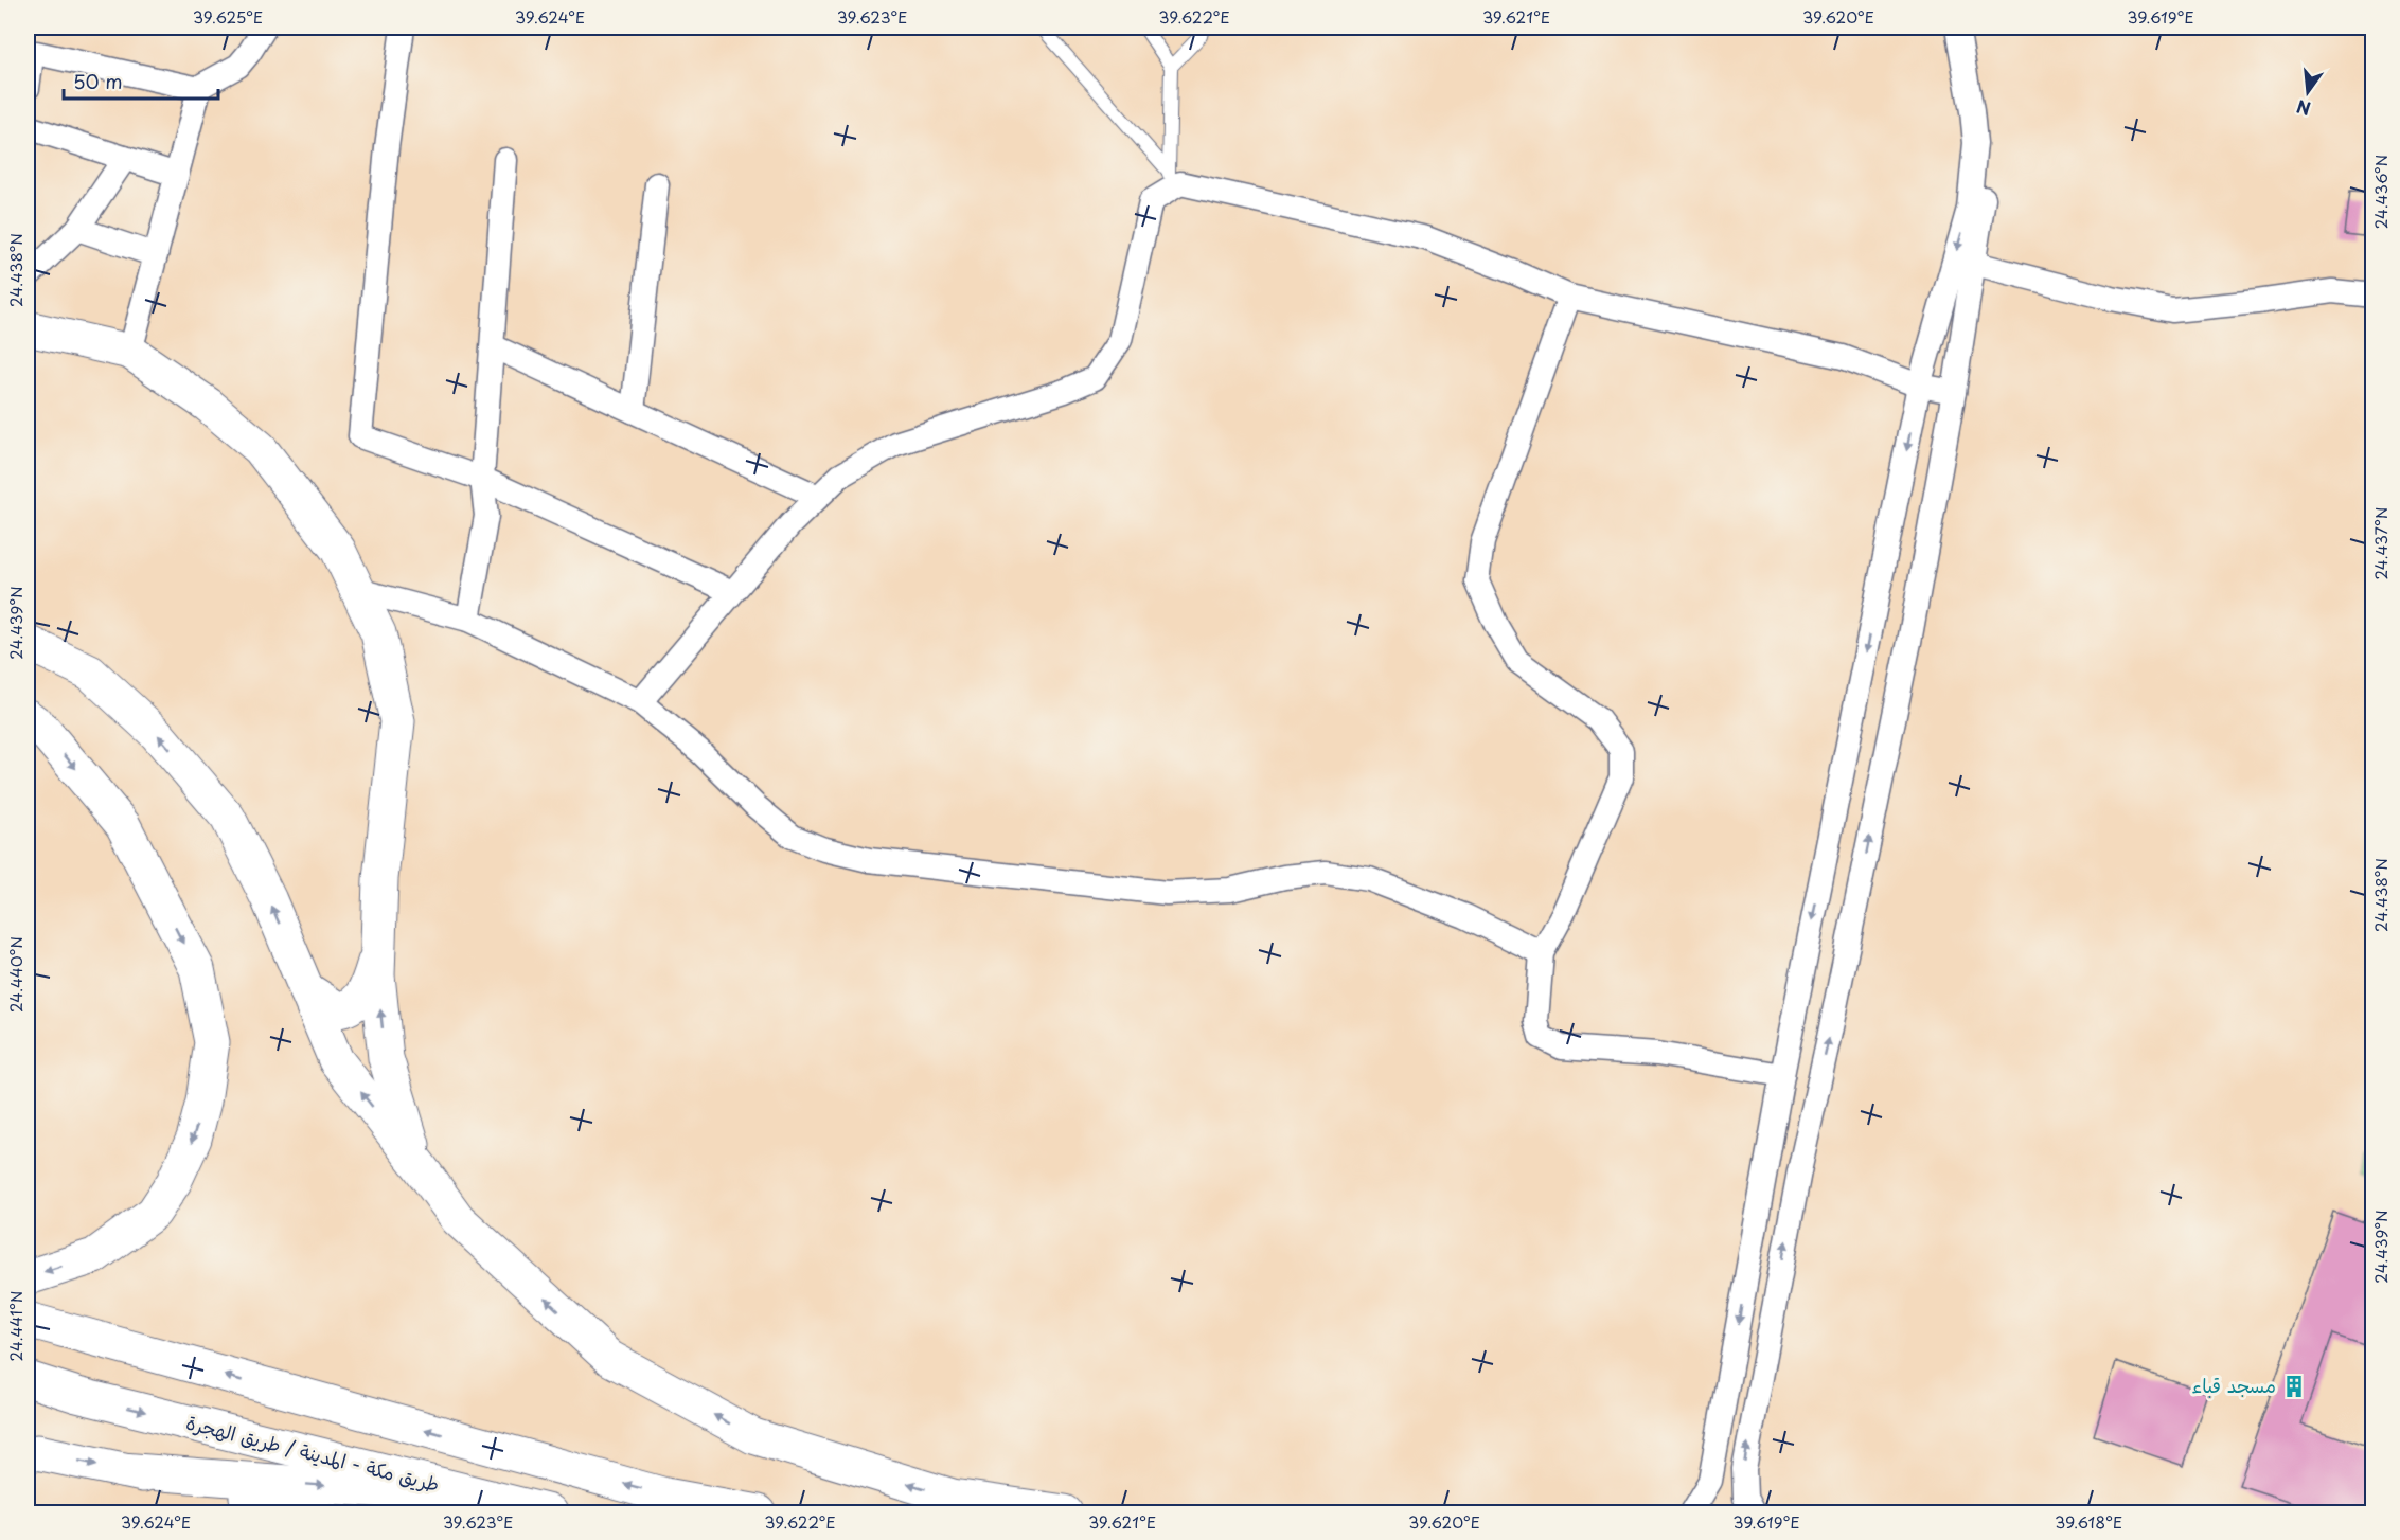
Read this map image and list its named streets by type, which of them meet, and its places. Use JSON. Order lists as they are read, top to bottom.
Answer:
{
  "streets": {
    "main road": ["طريق مكة - المدينة / طريق الهجرة"]
  },
  "places": {
    "building": ["مسجد قباء"]
  },
  "scale_bar": "50 m",
  "north": "bottom",
  "coordinates": [
    "39.625°E",
    "39.624°E",
    "39.623°E",
    "39.622°E",
    "39.621°E",
    "39.620°E",
    "39.619°E",
    "24.436°N",
    "24.438°N",
    "24.437°N",
    "24.439°N",
    "24.440°N",
    "24.441°N",
    "39.618°E"
  ]
}
